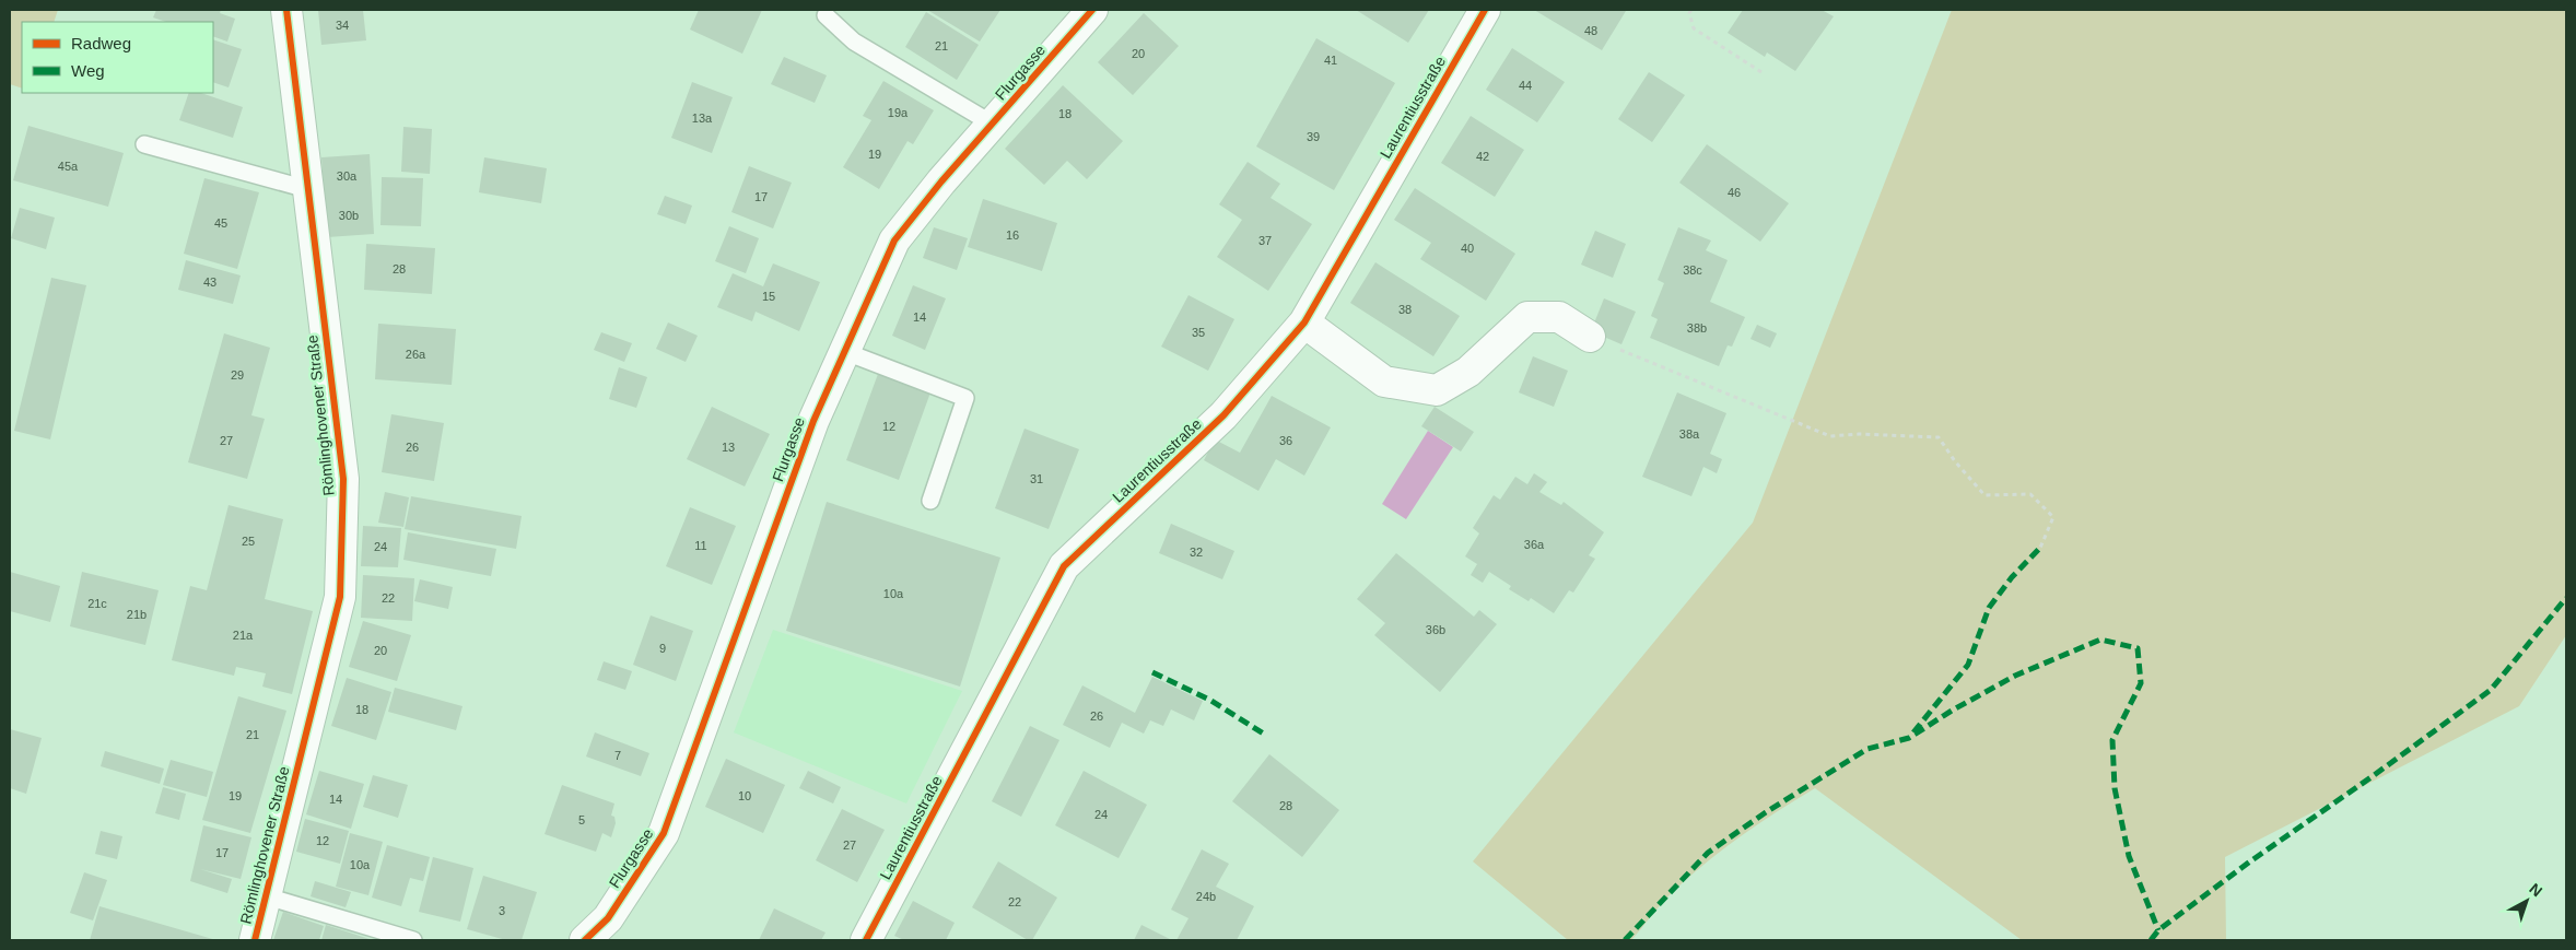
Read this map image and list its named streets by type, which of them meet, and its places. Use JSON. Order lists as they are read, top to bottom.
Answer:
{
  "streets": {
    "street": ["Flurgasse", "Laurentiusstraße", "Römlinghovener Straße"]
  },
  "house_numbers": [
    "34",
    "48",
    "21",
    "20",
    "41",
    "44",
    "19a",
    "18",
    "13a",
    "39",
    "19",
    "42",
    "45a",
    "30a",
    "46",
    "17",
    "30b",
    "45",
    "16",
    "37",
    "40",
    "28",
    "38c",
    "43",
    "15",
    "38",
    "14",
    "38b",
    "35",
    "26a",
    "29",
    "12",
    "38a",
    "27",
    "36",
    "26",
    "13",
    "31",
    "25",
    "36a",
    "11",
    "24",
    "32",
    "10a",
    "22",
    "21c",
    "21b",
    "36b",
    "21a",
    "9",
    "20",
    "18",
    "26",
    "21",
    "7",
    "19",
    "10",
    "14",
    "28",
    "24",
    "5",
    "12",
    "27",
    "17",
    "10a",
    "24b",
    "22",
    "3"
  ],
  "legend": ["Radweg", "Weg"],
  "north": "top right"
}
